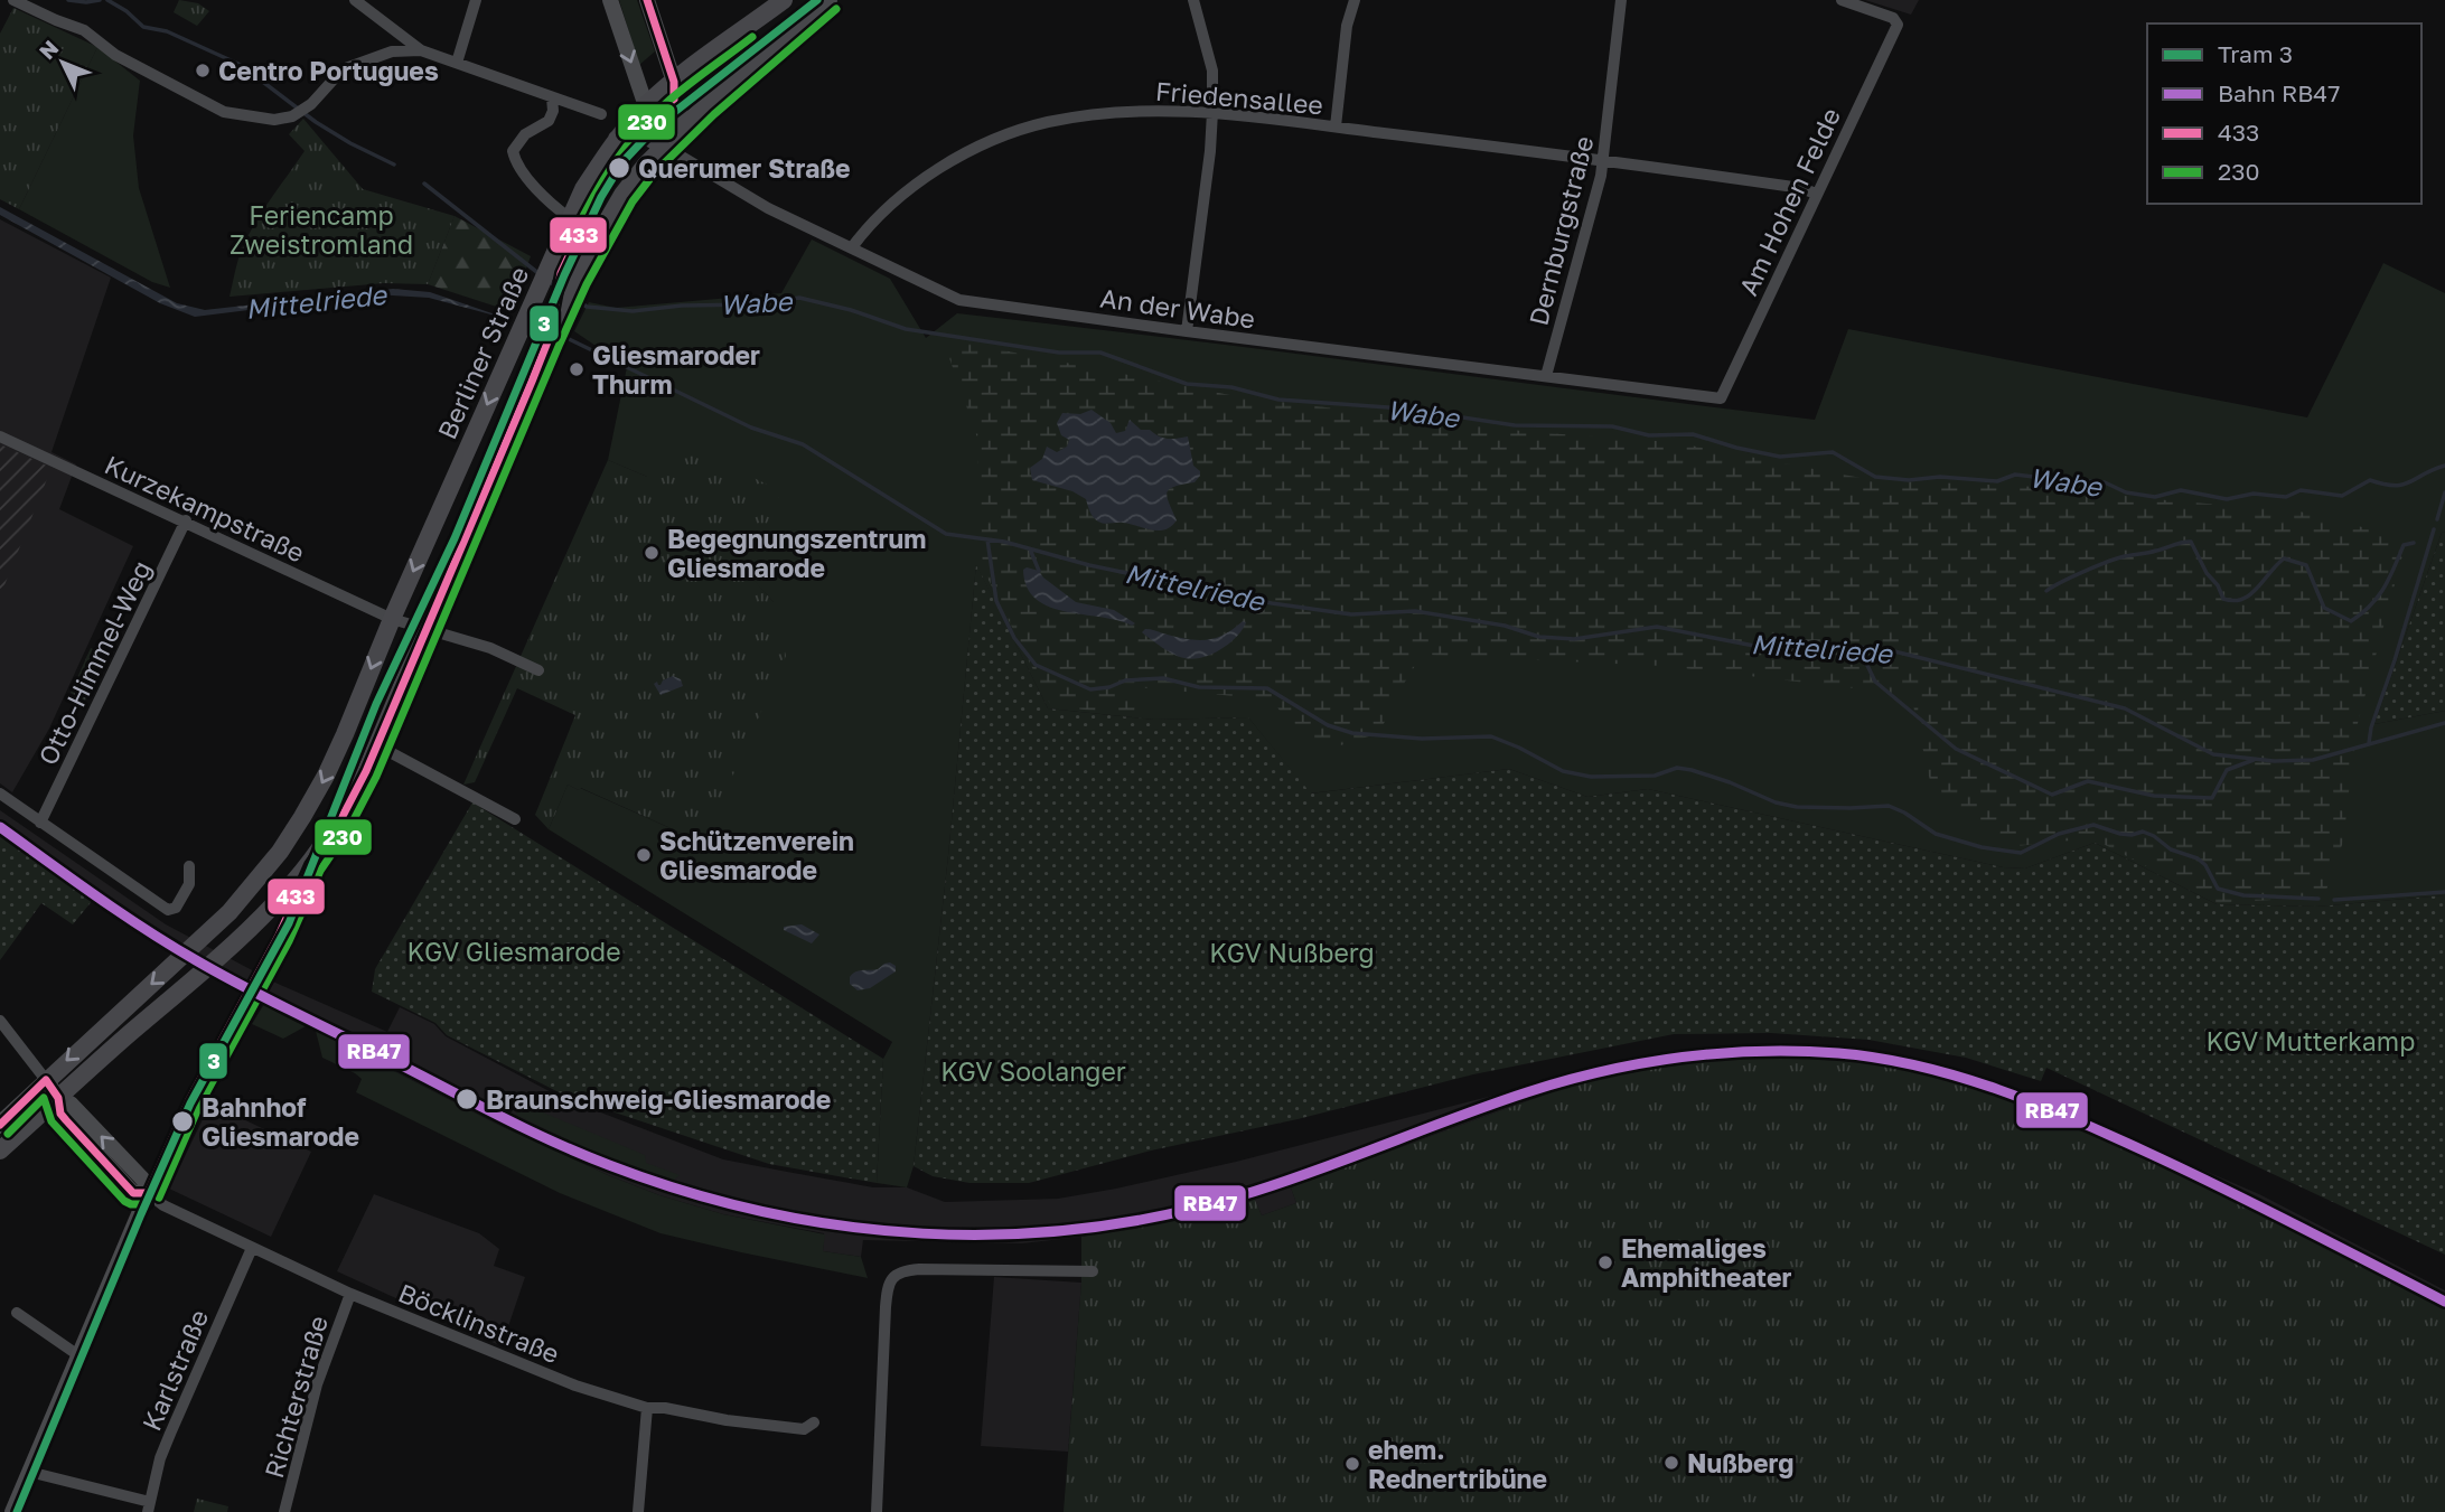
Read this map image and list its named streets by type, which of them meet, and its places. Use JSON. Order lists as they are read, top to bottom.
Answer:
{
  "streets": {
    "main road": ["Berliner Straße"],
    "street": [
      "Friedensallee",
      "Am Hohen Felde",
      "Dernburgstraße",
      "An der Wabe",
      "Kurzekampstraße",
      "Otto-Himmel-Weg",
      "Böcklinstraße",
      "Karlstraße",
      "Richterstraße"
    ]
  },
  "crossings": [
    ["Friedensallee", "Am Hohen Felde"],
    ["Friedensallee", "Dernburgstraße"],
    ["Friedensallee", "An der Wabe"],
    ["Am Hohen Felde", "An der Wabe"],
    ["Dernburgstraße", "An der Wabe"],
    ["Berliner Straße", "Kurzekampstraße"],
    ["Kurzekampstraße", "Otto-Himmel-Weg"],
    ["Böcklinstraße", "Karlstraße"],
    ["Böcklinstraße", "Richterstraße"]
  ],
  "water": ["Mittelriede", "Wabe"],
  "parks": [
    "Feriencamp Zweistromland",
    "KGV Gliesmarode",
    "KGV Nußberg",
    "KGV Mutterkamp",
    "KGV Soolanger"
  ],
  "places": [
    "Centro Portugues",
    "Querumer Straße",
    "Gliesmaroder Thurm",
    "Begegnungszentrum Gliesmarode",
    "Schützenverein Gliesmarode",
    "Braunschweig-Gliesmarode",
    "Bahnhof Gliesmarode",
    "Ehemaliges Amphitheater",
    "Nußberg",
    "ehem. Rednertribüne"
  ],
  "lines": [
    "tram line 3",
    "transit line 433",
    "transit line 230",
    "rail line RB47"
  ],
  "legend": [
    "Tram 3",
    "Bahn RB47",
    "433",
    "230"
  ],
  "north": "top left"
}
